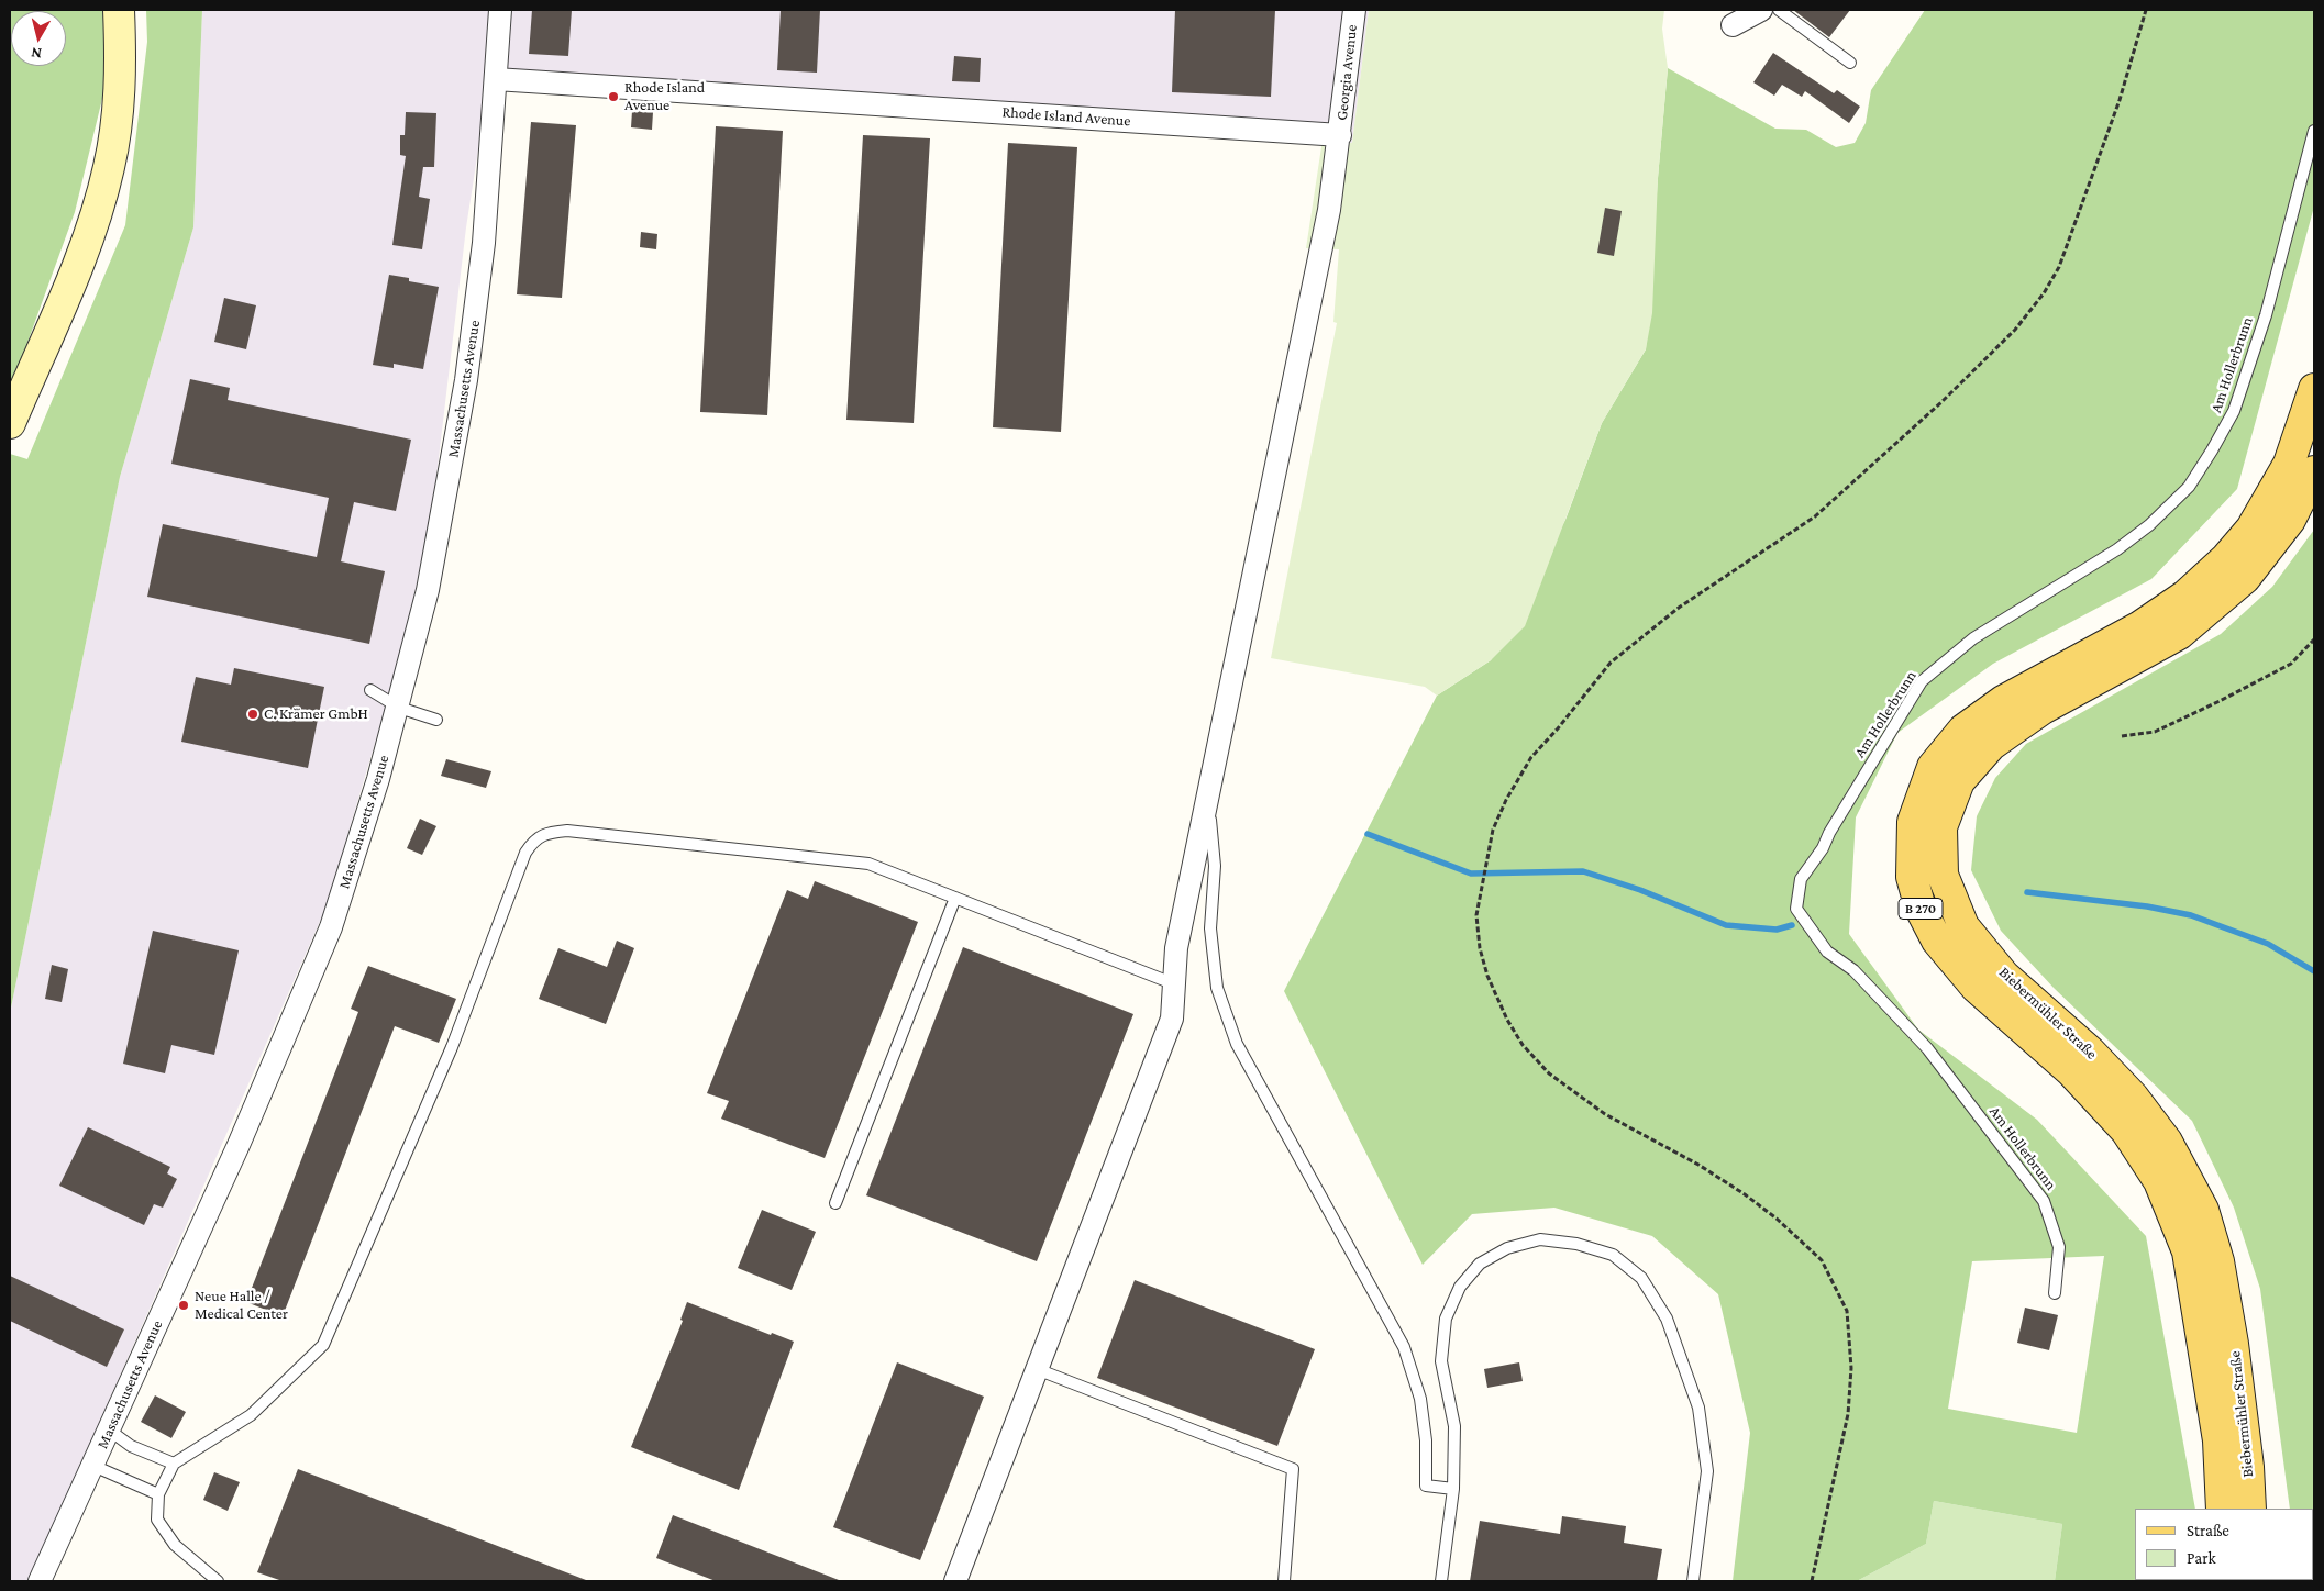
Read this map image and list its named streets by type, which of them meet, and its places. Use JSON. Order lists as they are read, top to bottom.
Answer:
{
  "streets": {
    "main road": ["B 270", "Biebermühler Straße"],
    "street": ["Georgia Avenue", "Rhode Island Avenue", "Massachusetts Avenue"],
    "lane": ["Am Hollerbrunn"]
  },
  "crossings": [
    ["Georgia Avenue", "Rhode Island Avenue"],
    ["Rhode Island Avenue", "Massachusetts Avenue"]
  ],
  "places": ["Rhode Island Avenue", "C. Krämer GmbH", "Neue Halle / Medical Center"],
  "legend": ["Straße", "Park"],
  "north": "bottom"
}
